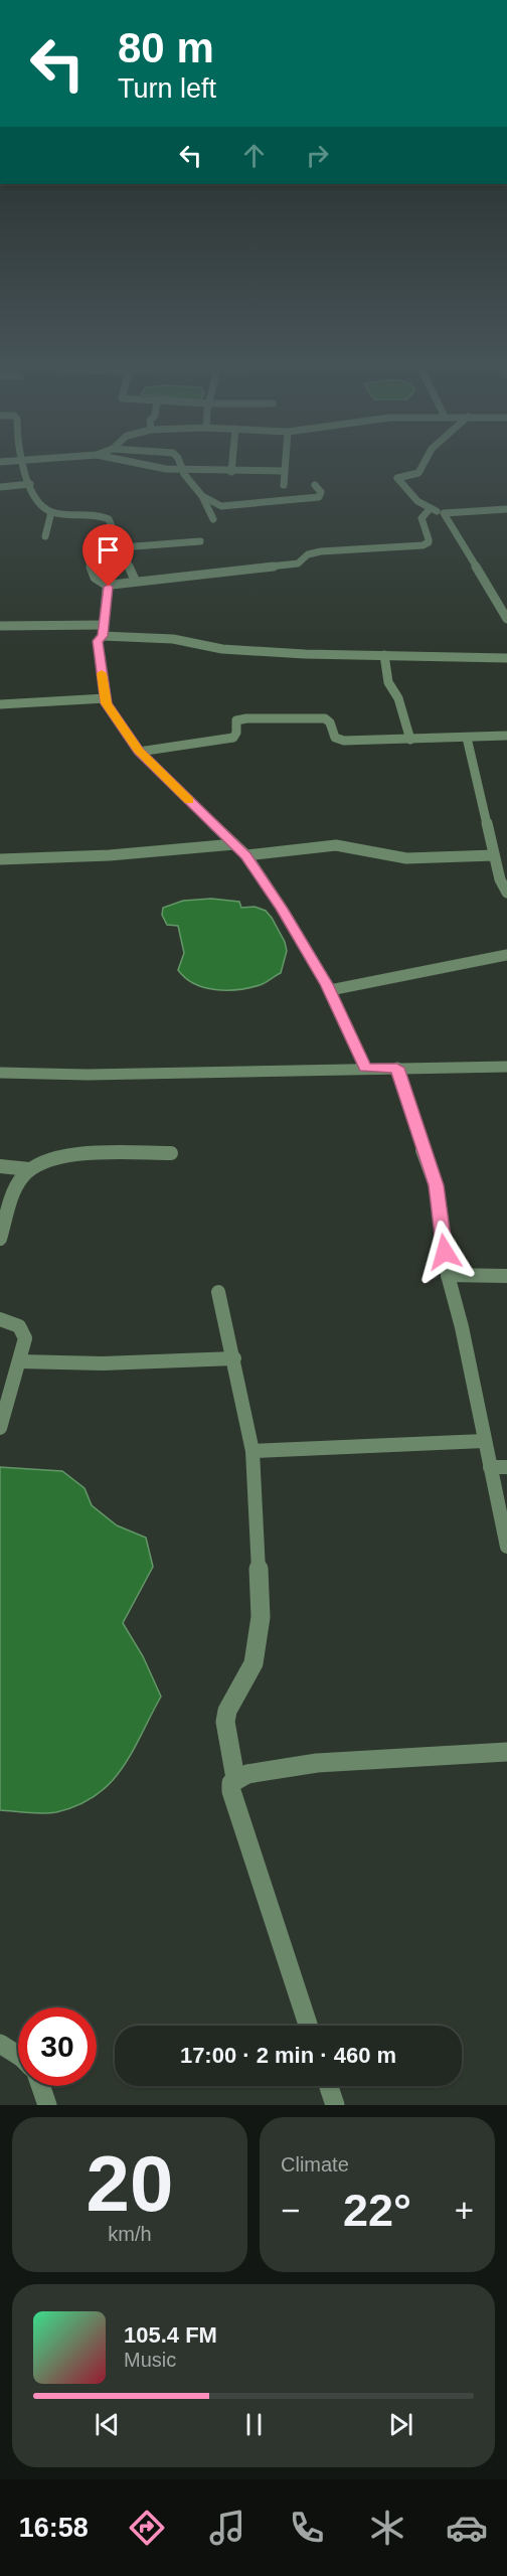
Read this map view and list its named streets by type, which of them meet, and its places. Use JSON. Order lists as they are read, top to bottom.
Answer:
{
  "page": {
    "turn": ["80 m", "Turn left"],
    "limit": "30",
    "trip": "17:00 · 2 min · 460 m",
    "tile": [
      ["20", "km/h"],
      "Climate"
    ],
    "heat": ["−", "22°", "+"],
    "song": ["105.4 FM", "Music"],
    "tabs": "16:58"
  }
}
